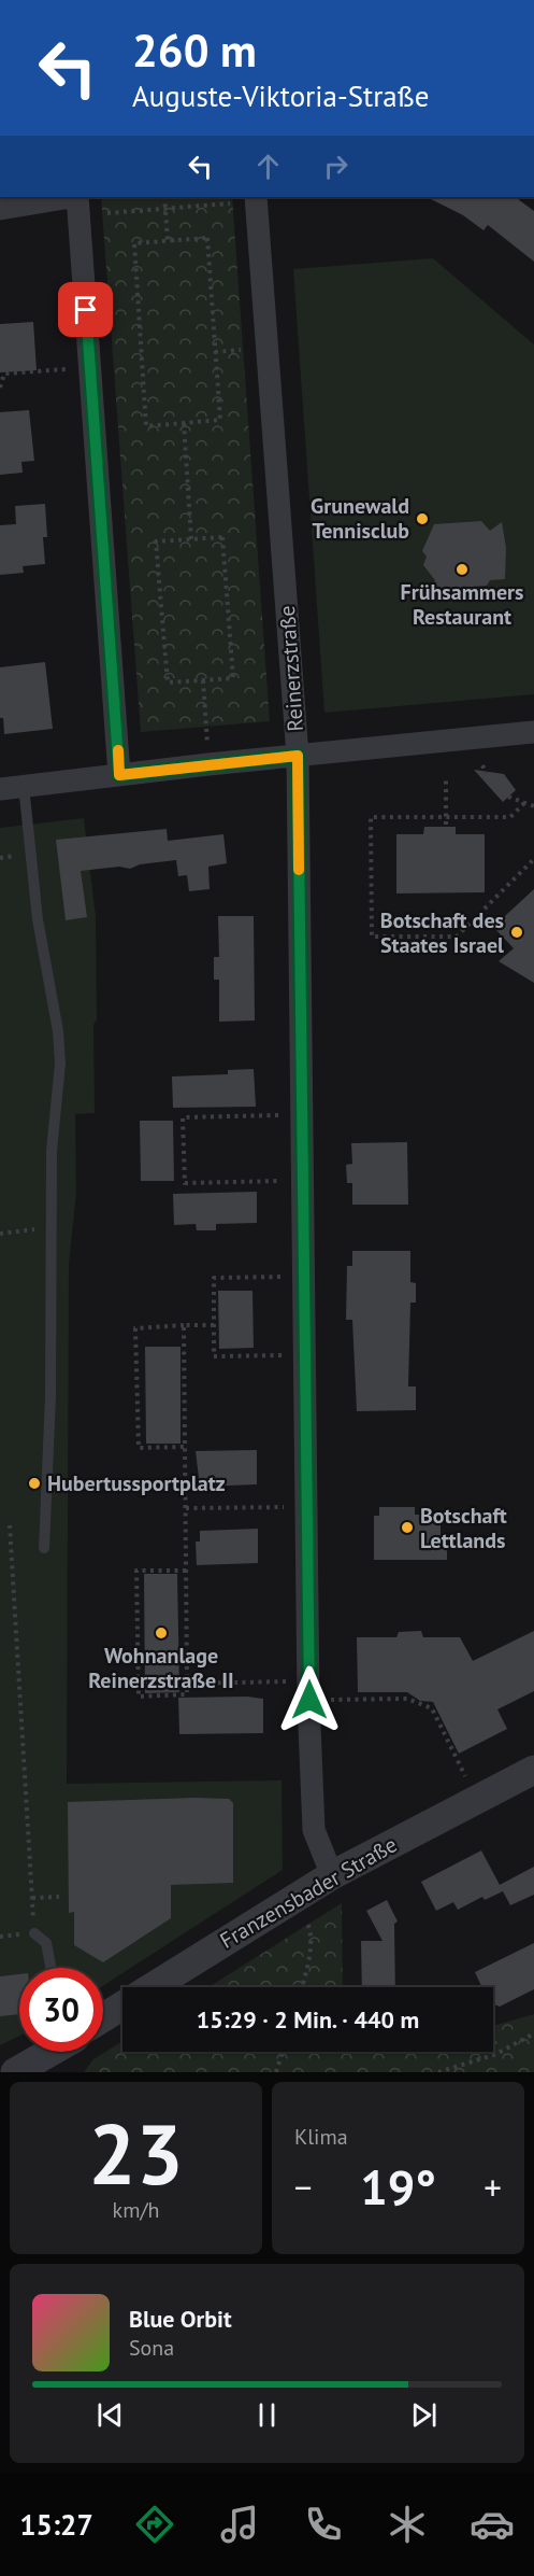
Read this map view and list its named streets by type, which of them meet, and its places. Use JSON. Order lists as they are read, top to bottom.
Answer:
{
  "streets": {
    "street": ["Reinerzstraße", "Franzensbader Straße"]
  },
  "crossings": [
    ["Reinerzstraße", "Franzensbader Straße"]
  ],
  "places": [
    "Grunewald Tennisclub",
    "Frühsammers Restaurant",
    "Botschaft des Staates Israel",
    "Hubertussportplatz",
    "Botschaft Lettlands",
    "Wohnanlage Reinerzstraße II"
  ],
  "page": {
    "turn": ["260 m", "Auguste-Viktoria-Straße"],
    "limit": "30",
    "trip": "15:29 · 2 Min. · 440 m",
    "tile": [
      ["23", "km/h"],
      "Klima"
    ],
    "heat": ["−", "19°", "+"],
    "song": ["Blue Orbit", "Sona"],
    "tabs": "15:27"
  }
}
